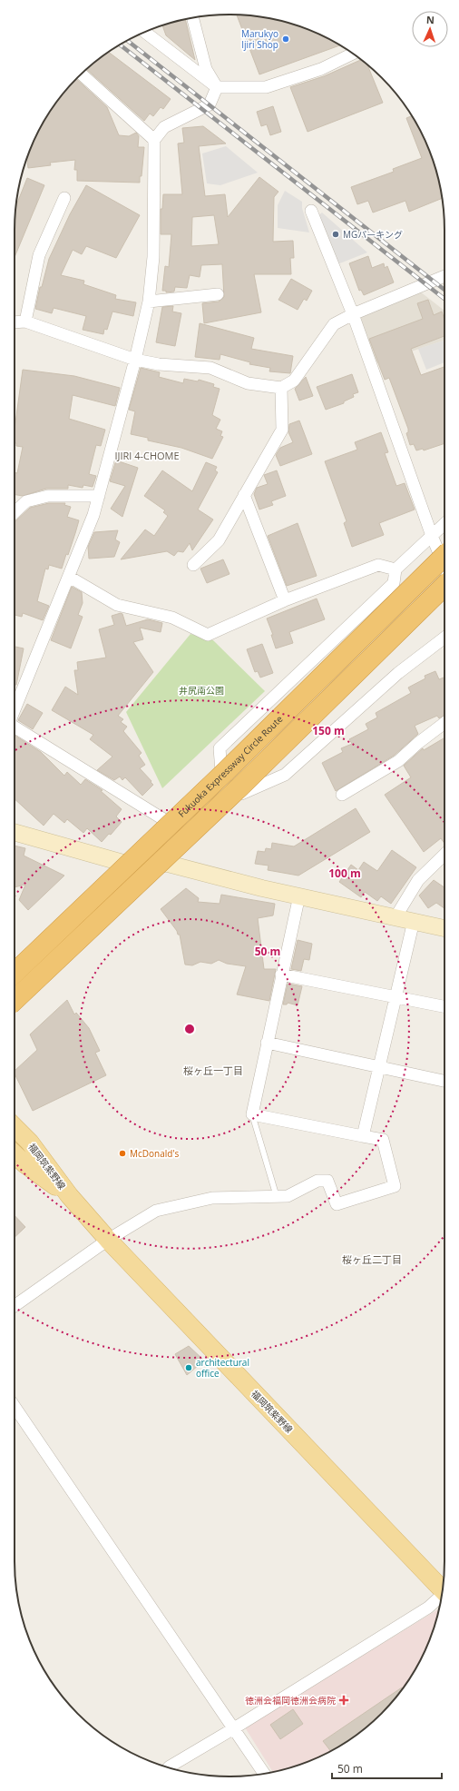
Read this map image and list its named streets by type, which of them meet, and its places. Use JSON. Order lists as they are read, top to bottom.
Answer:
{
  "streets": {
    "highway": ["Fukuoka Expressway Circle Route"],
    "main road": ["福岡筑紫野線"]
  },
  "districts": ["IJIRI 4-CHOME", "桜ヶ丘一丁目", "桜ヶ丘二丁目"],
  "parks": ["井尻南公園"],
  "places": {
    "other": [
      "Marukyo Ijiri Shop",
      "MGパーキング",
      "McDonald's",
      "architectural office"
    ],
    "health": ["徳洲会福岡徳洲会病院"]
  },
  "scale_bar": "50 m",
  "north": "top",
  "rings": ["150 m", "100 m", "50 m"]
}
